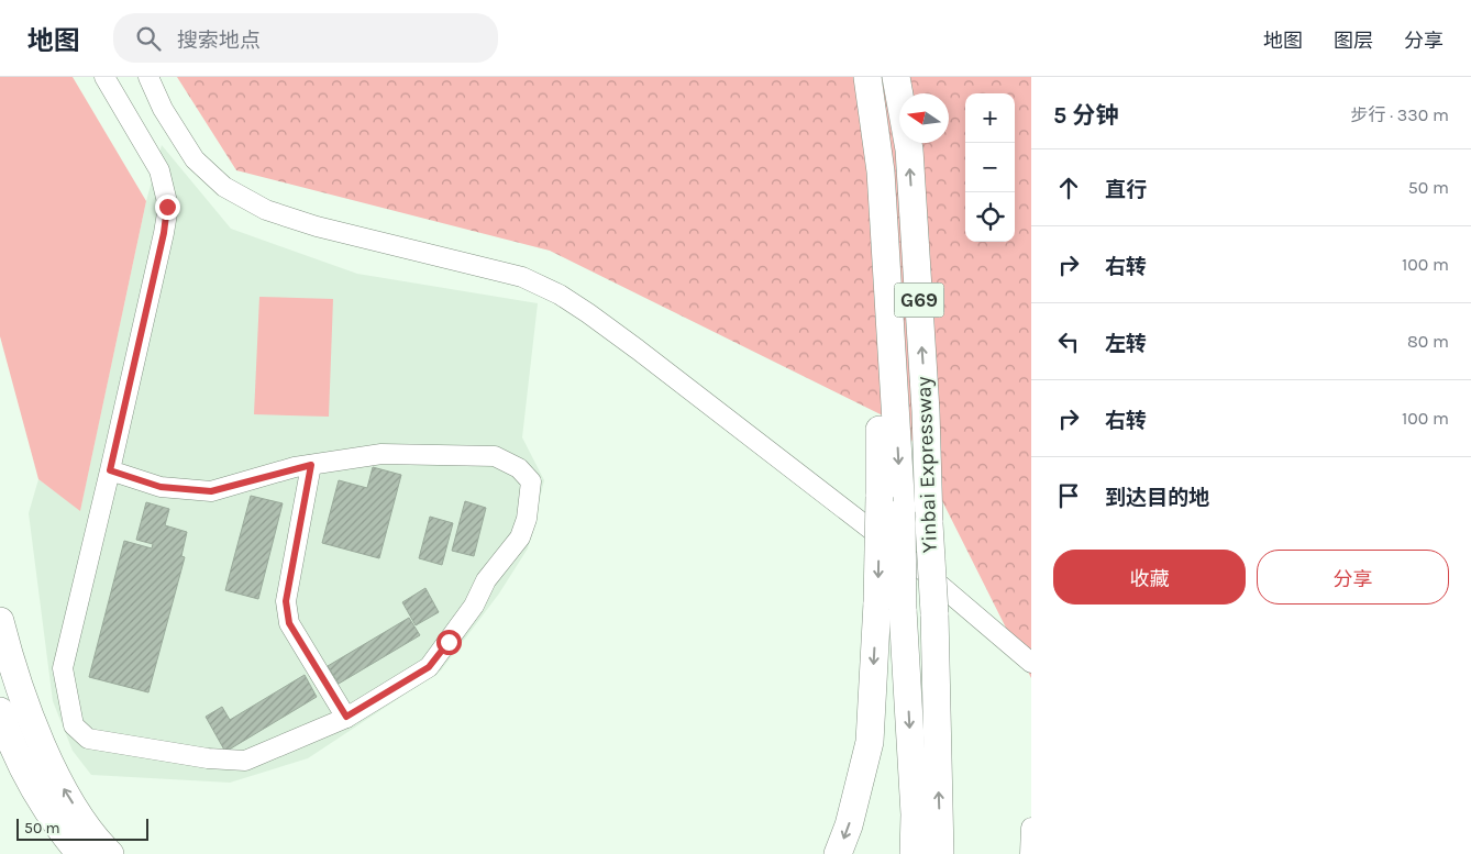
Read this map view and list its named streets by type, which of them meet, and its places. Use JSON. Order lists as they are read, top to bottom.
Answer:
{
  "streets": {
    "highway": ["G69", "Yinbai Expressway"]
  },
  "scale_bar": "50 m",
  "north": "left",
  "page": {
    "header": "地图",
    "search": "搜索地点",
    "nav": ["地图", "图层", "分享"],
    "heading": ["5 分钟", "步行 · 330 m"],
    "map_buttons": ["+", "−"],
    "list": [
      ["直行", "50 m"],
      ["右转", "100 m"],
      ["左转", "80 m"],
      ["右转", "100 m"],
      "到达目的地"
    ],
    "buttons": ["收藏", "分享"],
    "scale": "50 m"
  }
}
